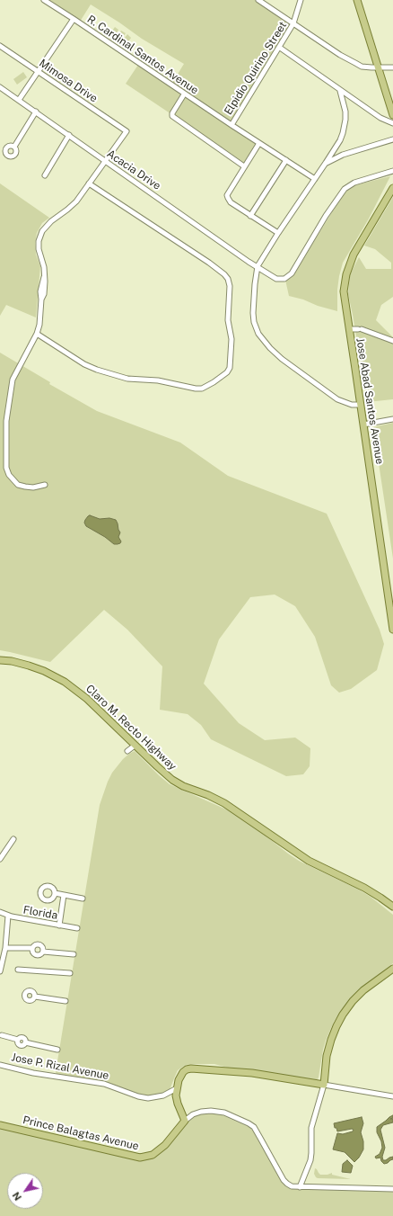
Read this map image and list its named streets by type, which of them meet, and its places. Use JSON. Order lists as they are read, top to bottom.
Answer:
{
  "streets": {
    "main road": ["Jose Abad Santos Avenue", "Claro M. Recto Highway", "Prince Balagtas Avenue"],
    "street": [
      "R. Cardinal Santos Avenue",
      "Elpidio Quirino Street",
      "Mimosa Drive",
      "Acacia Drive",
      "Florida",
      "Jose P. Rizal Avenue"
    ]
  },
  "crossings": [
    ["R. Cardinal Santos Avenue", "Elpidio Quirino Street"],
    ["Mimosa Drive", "Acacia Drive"]
  ],
  "north": "bottom left"
}
